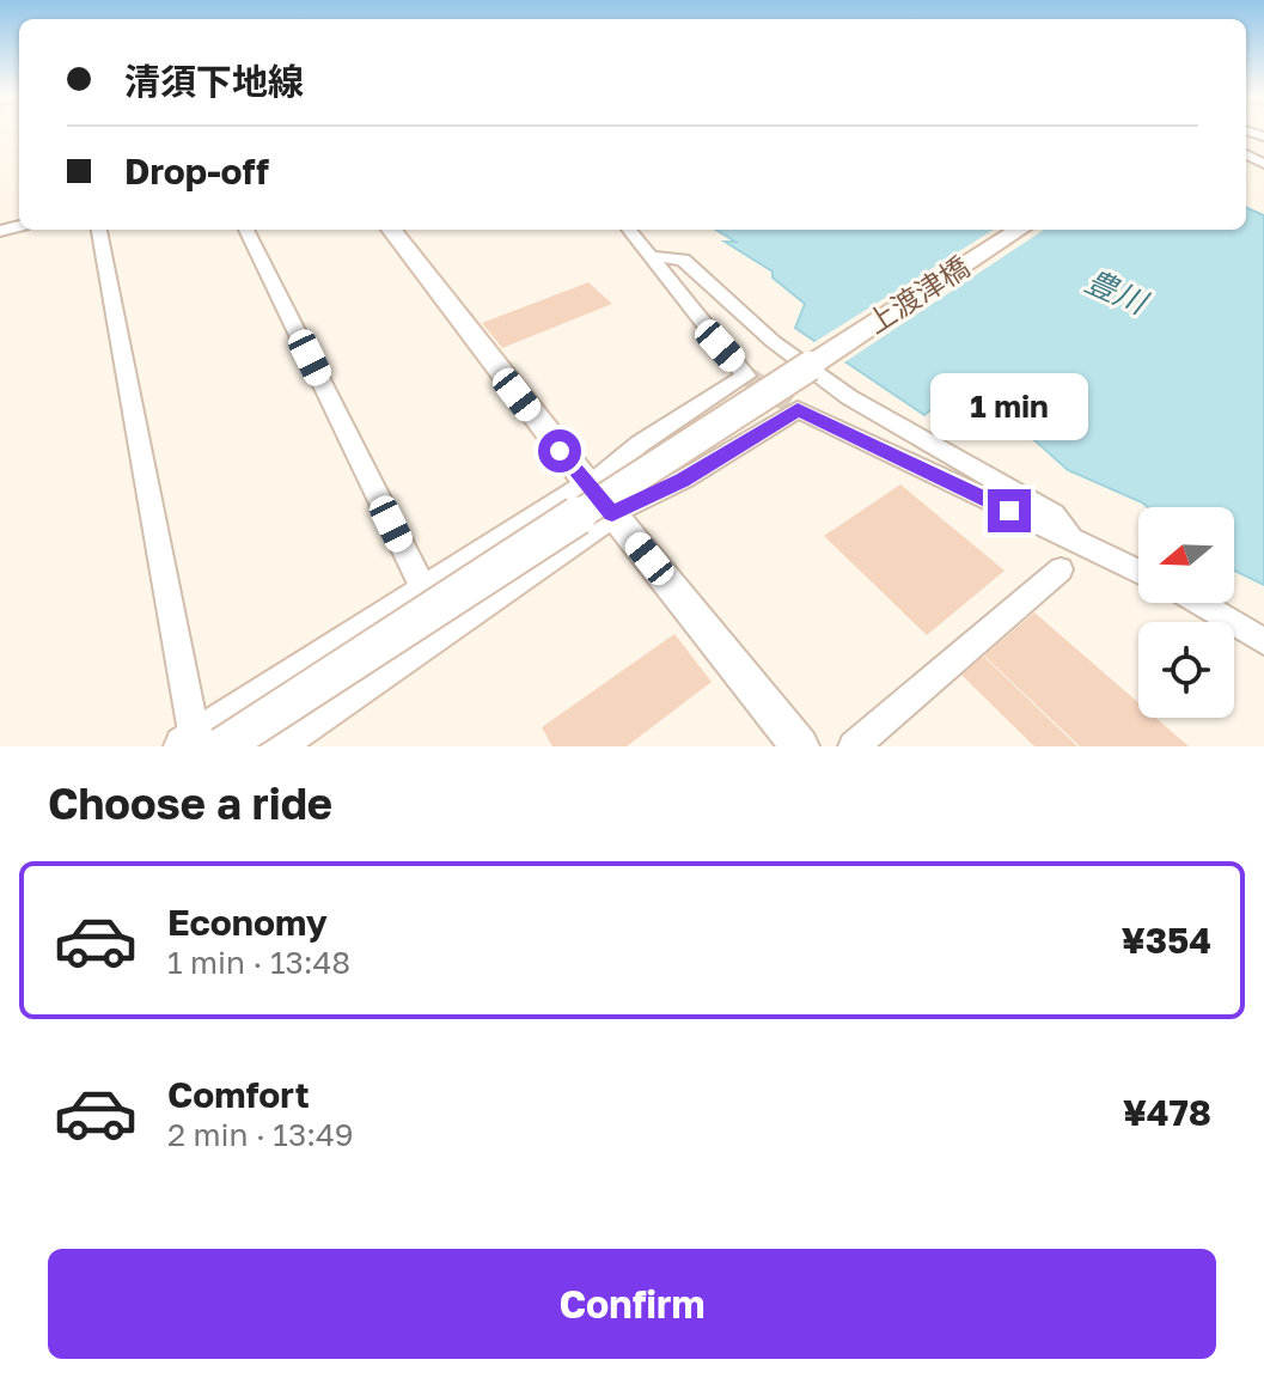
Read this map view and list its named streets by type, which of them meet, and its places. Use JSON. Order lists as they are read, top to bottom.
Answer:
{
  "streets": {
    "main road": ["上渡津橋"]
  },
  "water": ["豊川"],
  "north": "left",
  "page": {
    "banner": ["清須下地線", "Drop-off"],
    "bubble": "1 min",
    "heading": "Choose a ride",
    "list": [
      {
        "name": "Economy",
        "note": "1 min · 13:48",
        "value": "¥354"
      },
      {
        "name": "Comfort",
        "note": "2 min · 13:49",
        "value": "¥478"
      }
    ],
    "buttons": "Confirm"
  }
}
